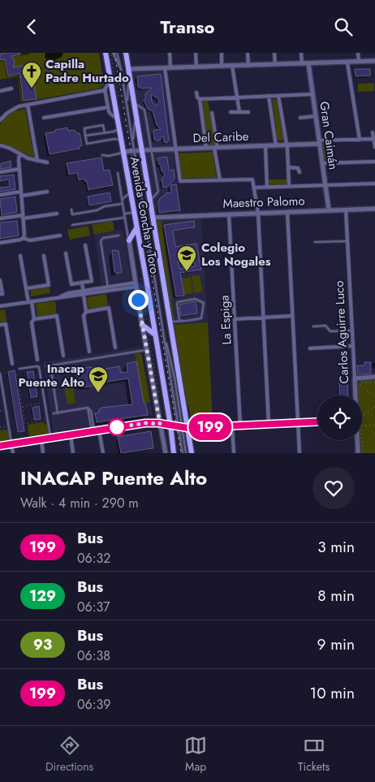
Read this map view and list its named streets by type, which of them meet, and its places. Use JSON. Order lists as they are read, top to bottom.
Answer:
{
  "streets": {
    "main road": ["Avenida Concha y Toro"],
    "street": [
      "Gran Caimán",
      "Del Caribe",
      "Maestro Palomo",
      "La Espiga",
      "Carlos Aguirre Luco"
    ]
  },
  "crossings": [
    ["Gran Caimán", "Del Caribe"],
    ["Gran Caimán", "Maestro Palomo"],
    ["Del Caribe", "Avenida Concha y Toro"],
    ["Maestro Palomo", "Avenida Concha y Toro"],
    ["Maestro Palomo", "La Espiga"],
    ["Maestro Palomo", "Carlos Aguirre Luco"]
  ],
  "places": {
    "church": ["Capilla Padre Hurtado"],
    "school or university": ["Colegio Los Nogales", "Inacap Puente Alto"]
  },
  "lines": ["bus line 199"],
  "page": {
    "header": "Transo",
    "on_map": "199",
    "heading": ["INACAP Puente Alto", "Walk · 4 min · 290 m"],
    "list": [
      {
        "mark": "199",
        "name": "Bus",
        "note": "06:32",
        "value": "3 min"
      },
      {
        "mark": "129",
        "name": "Bus",
        "note": "06:37",
        "value": "8 min"
      },
      {
        "mark": "93",
        "name": "Bus",
        "note": "06:38",
        "value": "9 min"
      },
      {
        "mark": "199",
        "name": "Bus",
        "note": "06:39",
        "value": "10 min"
      }
    ],
    "tabs": ["Directions", "Map", "Tickets"]
  }
}
